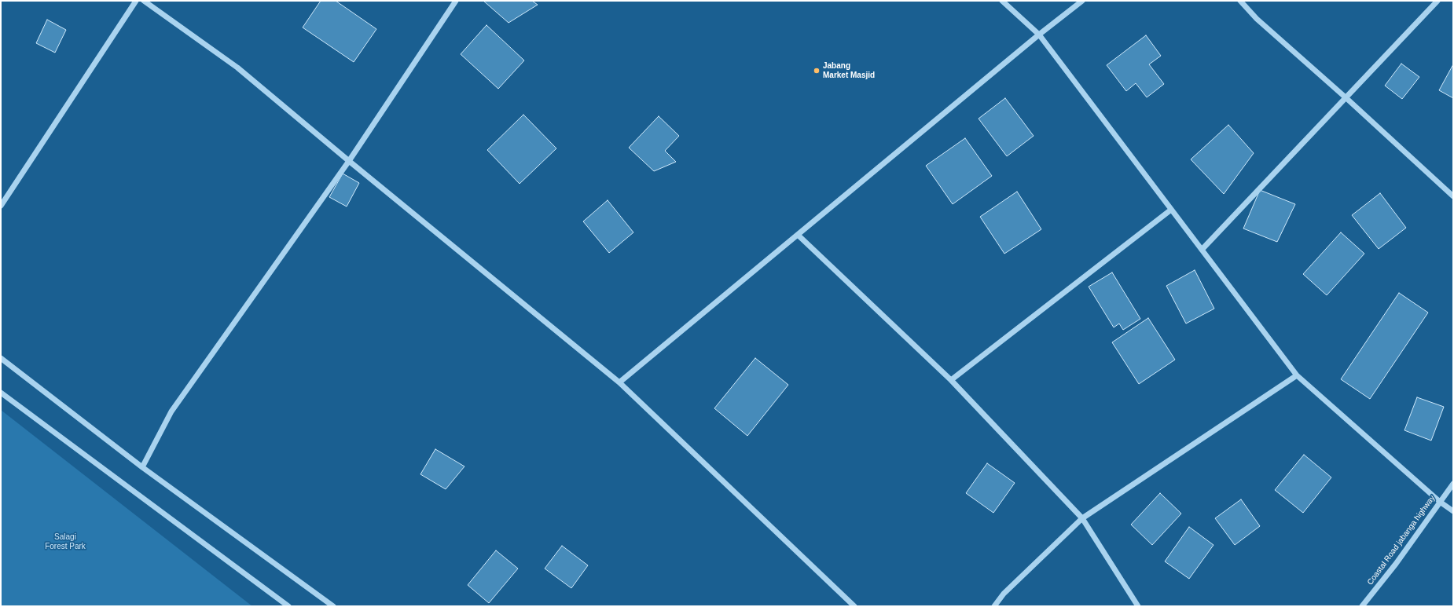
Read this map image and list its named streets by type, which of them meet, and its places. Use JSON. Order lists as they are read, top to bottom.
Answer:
{
  "streets": {
    "street": ["Coastal Road jabanga highway"]
  },
  "parks": ["Salagi Forest Park"],
  "places": ["Jabang Market Masjid"]
}
